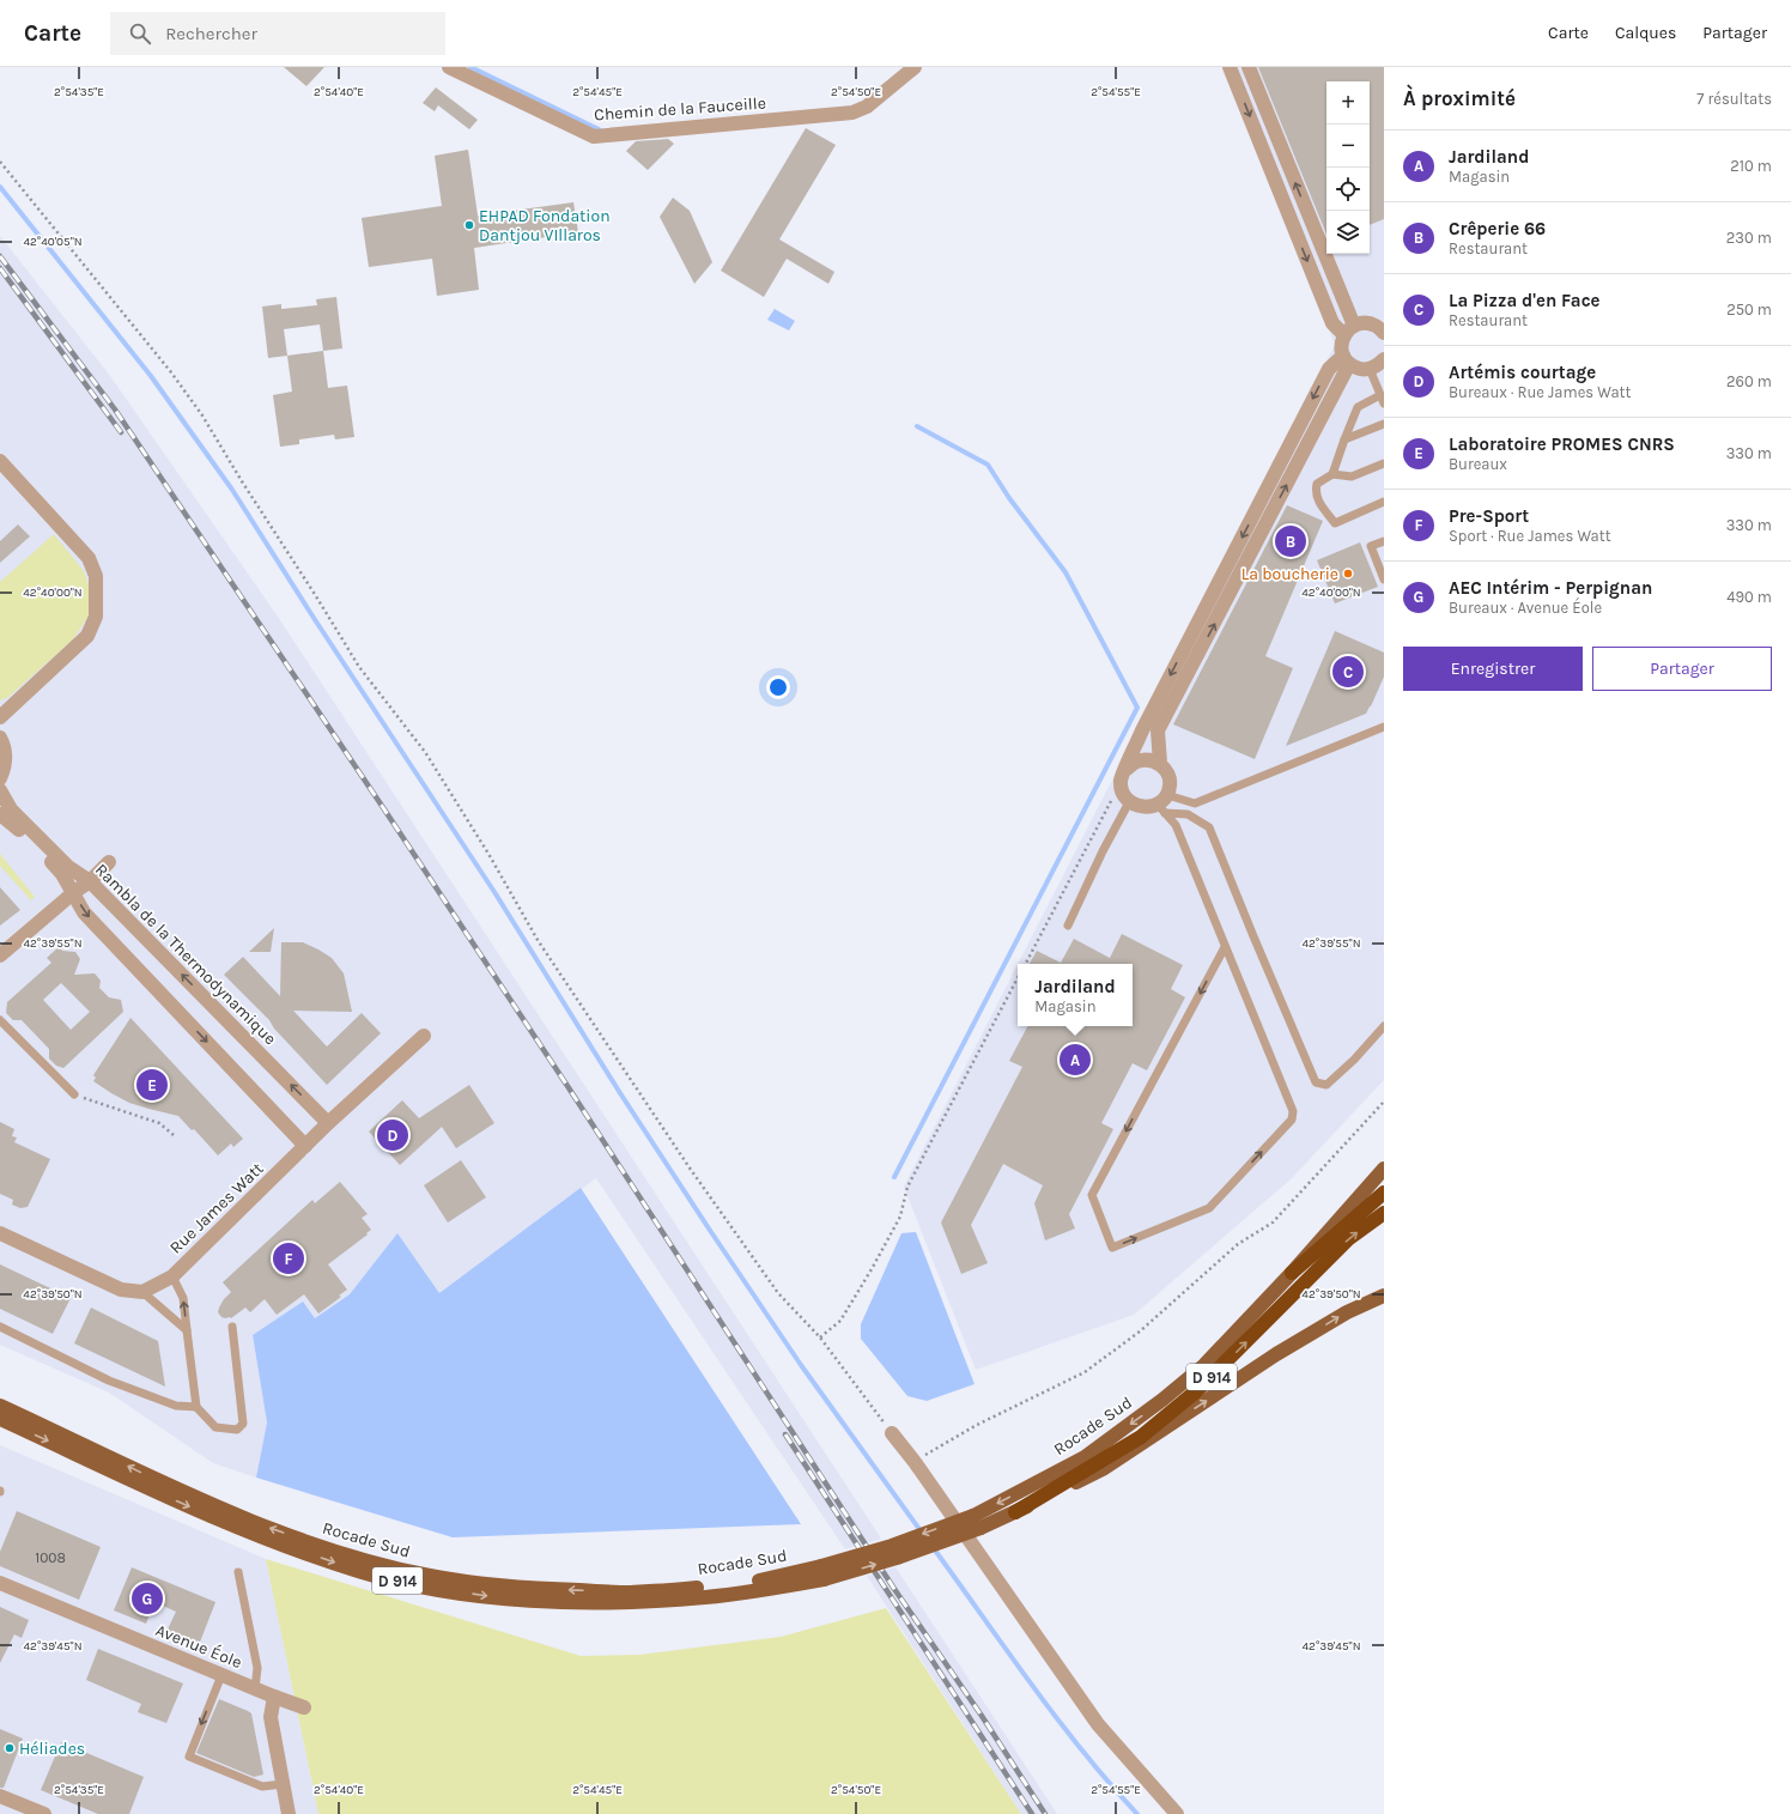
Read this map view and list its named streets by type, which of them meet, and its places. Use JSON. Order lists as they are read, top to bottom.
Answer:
{
  "streets": {
    "highway": ["D 914"],
    "main road": ["Rocade Sud"],
    "street": [
      "Chemin de la Fauceille",
      "Rambla de la Thermodynamique",
      "Rue James Watt",
      "Avenue Éole"
    ]
  },
  "crossings": [
    ["Rambla de la Thermodynamique", "Rue James Watt"],
    ["D 914", "Rocade Sud"]
  ],
  "places": ["EHPAD Fondation Dantjou VIllaros", "La boucherie", "Héliades"],
  "house_numbers": ["1008"],
  "page": {
    "header": "Carte",
    "search": "Rechercher",
    "nav": ["Carte", "Calques", "Partager"],
    "heading": ["À proximité", "7 résultats"],
    "map_buttons": ["+", "−"],
    "list": [
      {
        "mark": "A",
        "name": "Jardiland",
        "note": "Magasin",
        "value": "210 m"
      },
      {
        "mark": "B",
        "name": "Crêperie 66",
        "note": "Restaurant",
        "value": "230 m"
      },
      {
        "mark": "C",
        "name": "La Pizza d'en Face",
        "note": "Restaurant",
        "value": "250 m"
      },
      {
        "mark": "D",
        "name": "Artémis courtage",
        "note": "Bureaux · Rue James Watt",
        "value": "260 m"
      },
      {
        "mark": "E",
        "name": "Laboratoire PROMES CNRS",
        "note": "Bureaux",
        "value": "330 m"
      },
      {
        "mark": "F",
        "name": "Pre-Sport",
        "note": "Sport · Rue James Watt",
        "value": "330 m"
      },
      {
        "mark": "G",
        "name": "AEC Intérim - Perpignan",
        "note": "Bureaux · Avenue Éole",
        "value": "490 m"
      }
    ],
    "pins": [
      "B",
      "C",
      "A",
      "E",
      "D",
      "F",
      "G"
    ],
    "buttons": ["Enregistrer", "Partager"],
    "popup": ["Jardiland", "Magasin"]
  },
  "coordinates": [
    "2°54'35\"E",
    "2°54'40\"E",
    "2°54'45\"E",
    "2°54'50\"E",
    "2°54'55\"E",
    "42°40'05\"N",
    "42°40'00\"N",
    "42°39'55\"N",
    "42°39'50\"N",
    "42°39'45\"N"
  ]
}
